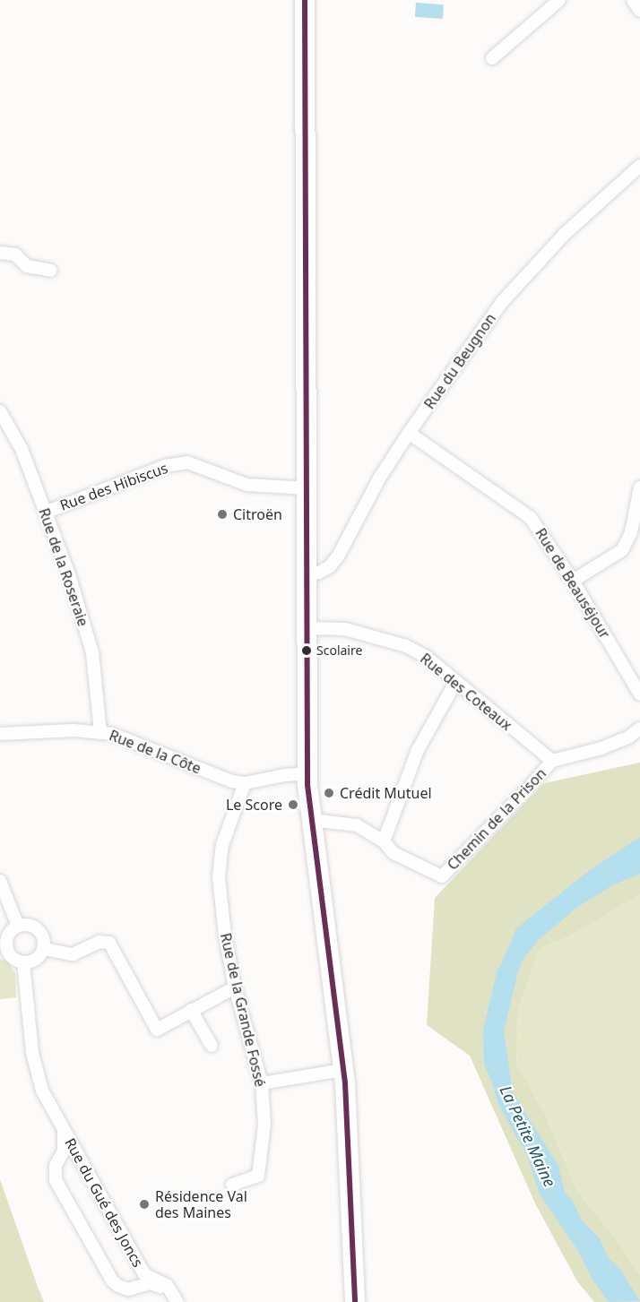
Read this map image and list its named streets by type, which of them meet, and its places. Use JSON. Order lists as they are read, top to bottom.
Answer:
{
  "streets": {
    "street": [
      "Rue du Beugnon",
      "Rue des Hibiscus",
      "Rue de la Roseraie",
      "Rue de Beauséjour",
      "Rue des Coteaux",
      "Rue de la Côte",
      "Chemin de la Prison",
      "Rue de la Grande Fossé",
      "Rue du Gué des Joncs"
    ]
  },
  "crossings": [
    ["Rue du Beugnon", "Rue de Beauséjour"],
    ["Rue des Hibiscus", "Rue de la Roseraie"],
    ["Rue de la Roseraie", "Rue de la Côte"],
    ["Rue des Coteaux", "Chemin de la Prison"],
    ["Rue de la Côte", "Rue de la Grande Fossé"]
  ],
  "water": ["La Petite Maine"],
  "places": [
    "Citroën",
    "Scolaire",
    "Crédit Mutuel",
    "Le Score",
    "Résidence Val des Maines"
  ]
}
